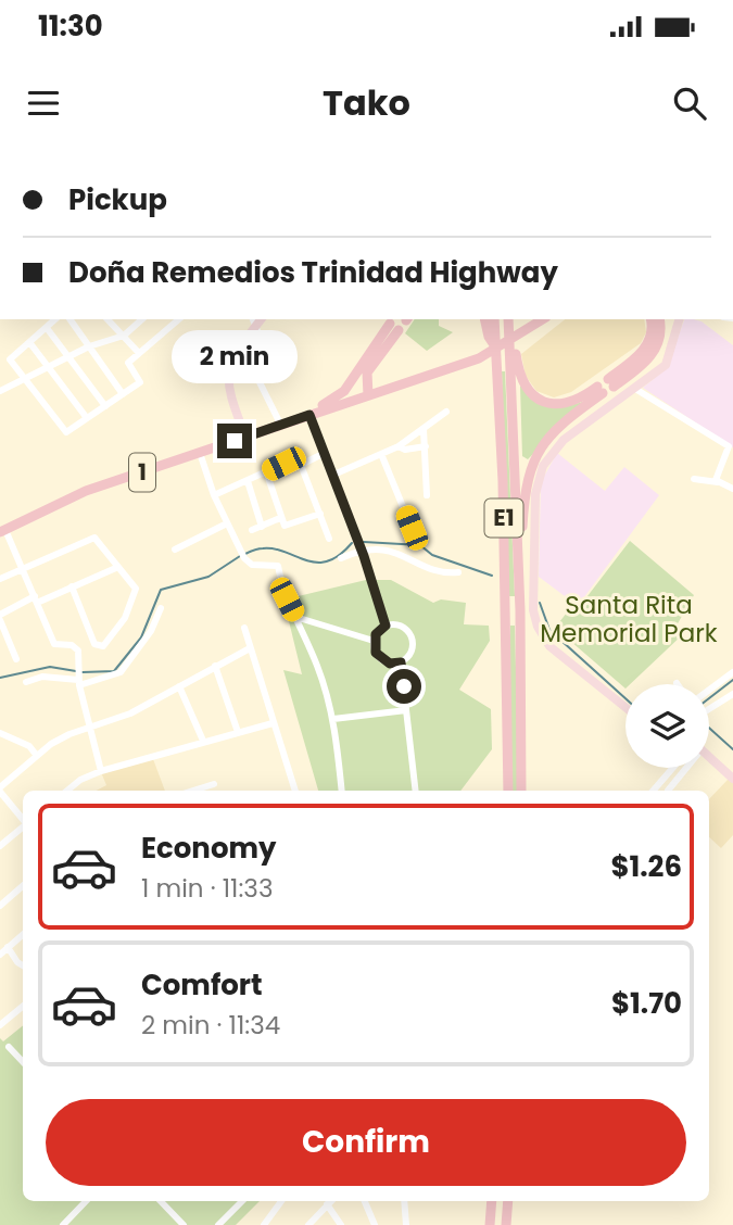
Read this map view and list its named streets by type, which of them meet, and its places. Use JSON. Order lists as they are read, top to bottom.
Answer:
{
  "streets": {
    "highway": ["1", "E1"]
  },
  "parks": ["Santa Rita Memorial Park"],
  "page": {
    "status": "11:30",
    "header": "Tako",
    "banner": ["Pickup", "Doña Remedios Trinidad Highway"],
    "bubble": "2 min",
    "list": [
      {
        "name": "Economy",
        "note": "1 min · 11:33",
        "value": "$1.26"
      },
      {
        "name": "Comfort",
        "note": "2 min · 11:34",
        "value": "$1.70"
      }
    ],
    "buttons": "Confirm"
  }
}
